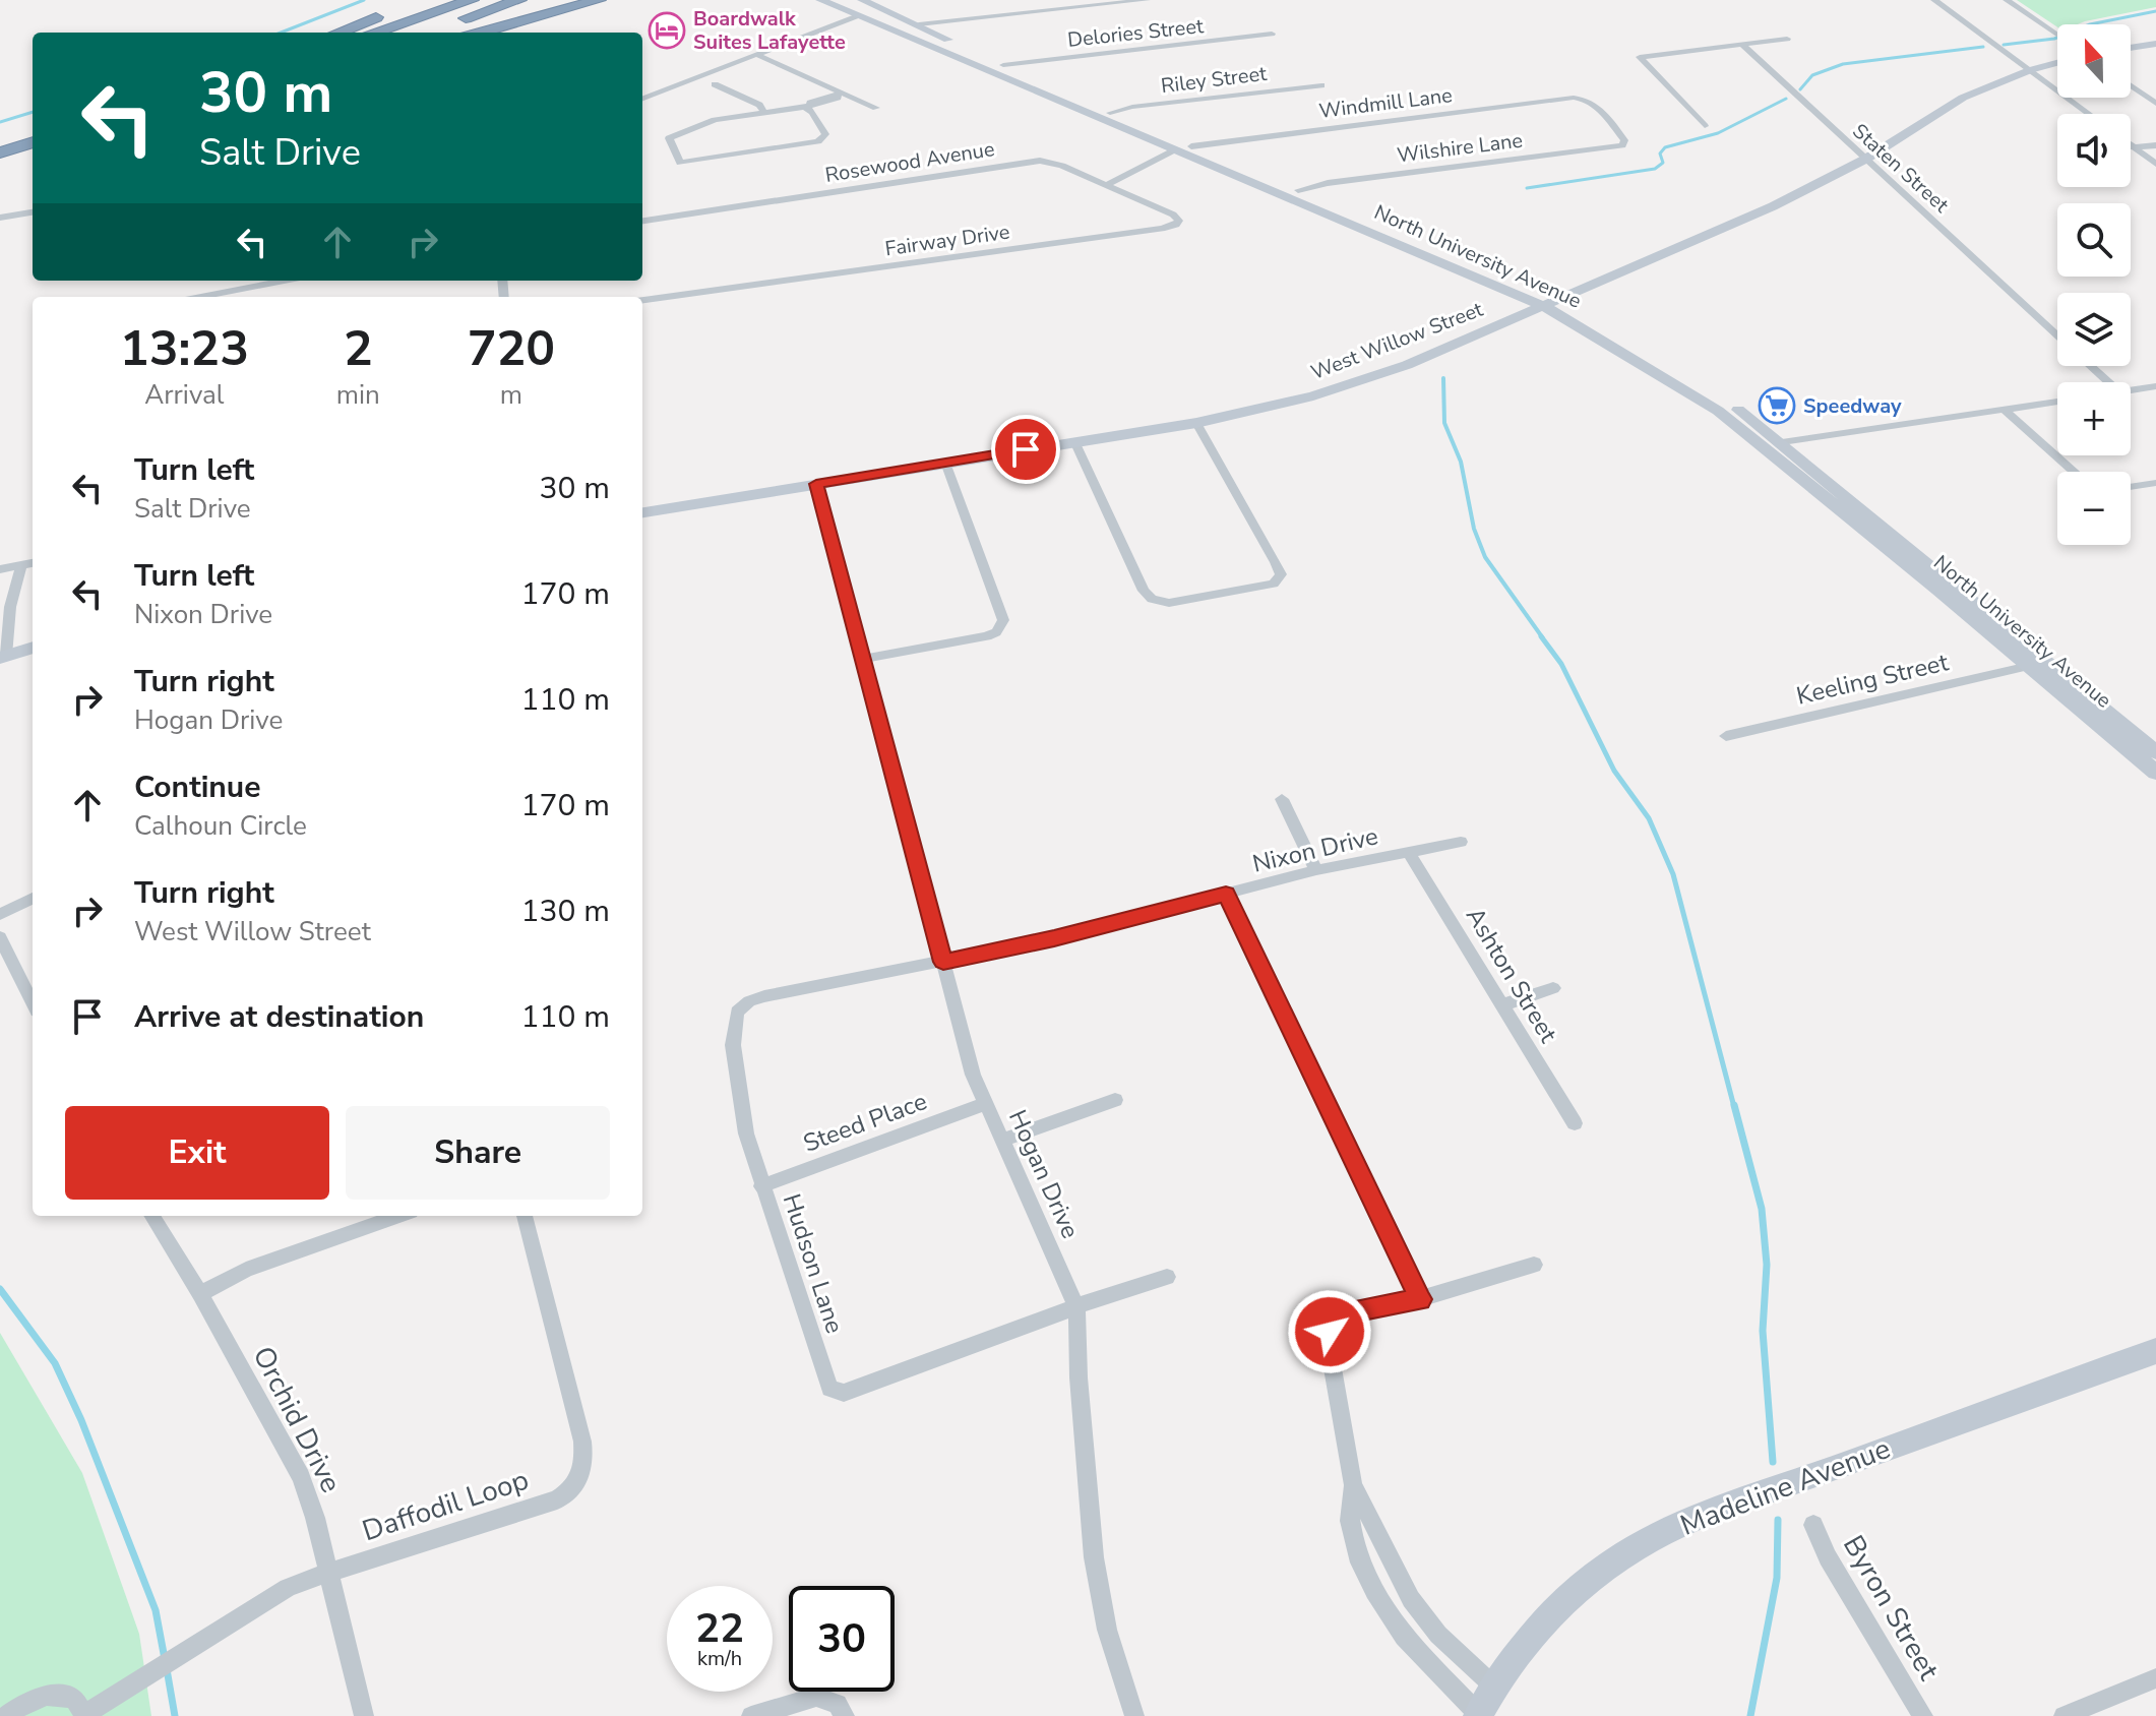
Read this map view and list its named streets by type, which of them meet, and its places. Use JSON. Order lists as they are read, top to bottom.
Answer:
{
  "streets": {
    "main road": ["North University Avenue", "West Willow Street", "Madeline Avenue"],
    "street": [
      "Delories Street",
      "Riley Street",
      "Windmill Lane",
      "Wilshire Lane",
      "Rosewood Avenue",
      "Staten Street",
      "Fairway Drive",
      "Keeling Street",
      "Nixon Drive",
      "Ashton Street",
      "Steed Place",
      "Hogan Drive",
      "Hudson Lane",
      "Orchid Drive",
      "Daffodil Loop",
      "Byron Street"
    ]
  },
  "crossings": [
    ["Delories Street", "North University Avenue"],
    ["Riley Street", "North University Avenue"],
    ["Windmill Lane", "Wilshire Lane"],
    ["Windmill Lane", "North University Avenue"],
    ["Wilshire Lane", "North University Avenue"],
    ["Rosewood Avenue", "Fairway Drive"],
    ["Staten Street", "West Willow Street"],
    ["North University Avenue", "West Willow Street"],
    ["North University Avenue", "Keeling Street"],
    ["West Willow Street", "Hogan Drive"],
    ["Nixon Drive", "Ashton Street"],
    ["Nixon Drive", "Hogan Drive"],
    ["Nixon Drive", "Hudson Lane"],
    ["Steed Place", "Hogan Drive"],
    ["Steed Place", "Hudson Lane"],
    ["Hogan Drive", "Hudson Lane"],
    ["Orchid Drive", "Daffodil Loop"]
  ],
  "places": {
    "hotel": ["Boardwalk Suites Lafayette"],
    "supermarket": ["Speedway"]
  },
  "north": "top",
  "page": {
    "map_buttons": ["+", "−"],
    "turn": ["30 m", "Salt Drive"],
    "eta": [
      "13:23",
      "Arrival",
      "2",
      "min",
      "720",
      "m"
    ],
    "list": [
      {
        "name": "Turn left",
        "note": "Salt Drive",
        "value": "30 m"
      },
      {
        "name": "Turn left",
        "note": "Nixon Drive",
        "value": "170 m"
      },
      {
        "name": "Turn right",
        "note": "Hogan Drive",
        "value": "110 m"
      },
      {
        "name": "Continue",
        "note": "Calhoun Circle",
        "value": "170 m"
      },
      {
        "name": "Turn right",
        "note": "West Willow Street",
        "value": "130 m"
      },
      {
        "name": "Arrive at destination",
        "value": "110 m"
      }
    ],
    "buttons": ["Exit", "Share"],
    "speed": "22 km/h",
    "limit": "30"
  }
}
